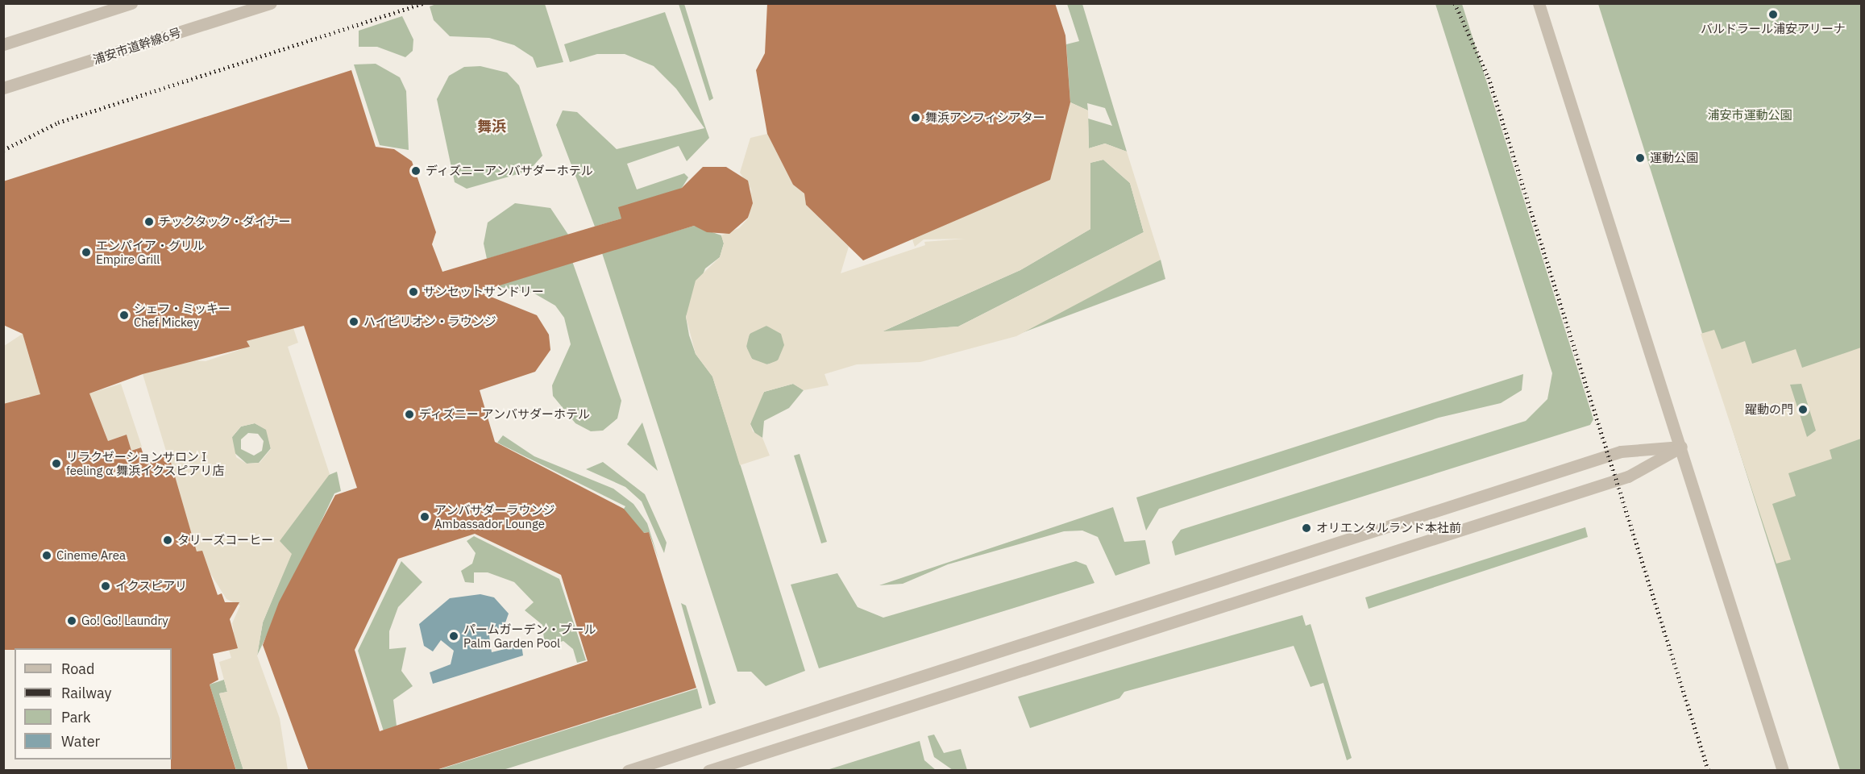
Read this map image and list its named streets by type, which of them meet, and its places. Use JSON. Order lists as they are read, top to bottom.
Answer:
{
  "streets": {
    "street": ["浦安市道幹線6号"]
  },
  "districts": ["舞浜"],
  "parks": ["浦安市運動公園"],
  "places": [
    "バルドラール浦安アリーナ",
    "舞浜アンフィシアター",
    "運動公園",
    "ディズニーアンバサダーホテル",
    "チックタック・ダイナー",
    "エンパイア・グリル Empire Grill",
    "サンセットサンドリー",
    "シェフ・ミッキー Chef Mickey",
    "ハイピリオン・ラウンジ",
    "躍動の門",
    "ディズニー アンバサダーホテル",
    "リラクゼーションサロン I feeling α 舞浜イクスピアリ店",
    "アンバサダーラウンジ Ambassador Lounge",
    "オリエンタルランド本社前",
    "タリーズコーヒー",
    "Cineme Area",
    "イクスピアリ",
    "Go! Go! Laundry",
    "パームガーデン・プール Palm Garden Pool"
  ],
  "legend": [
    "Road",
    "Railway",
    "Park",
    "Water"
  ]
}
